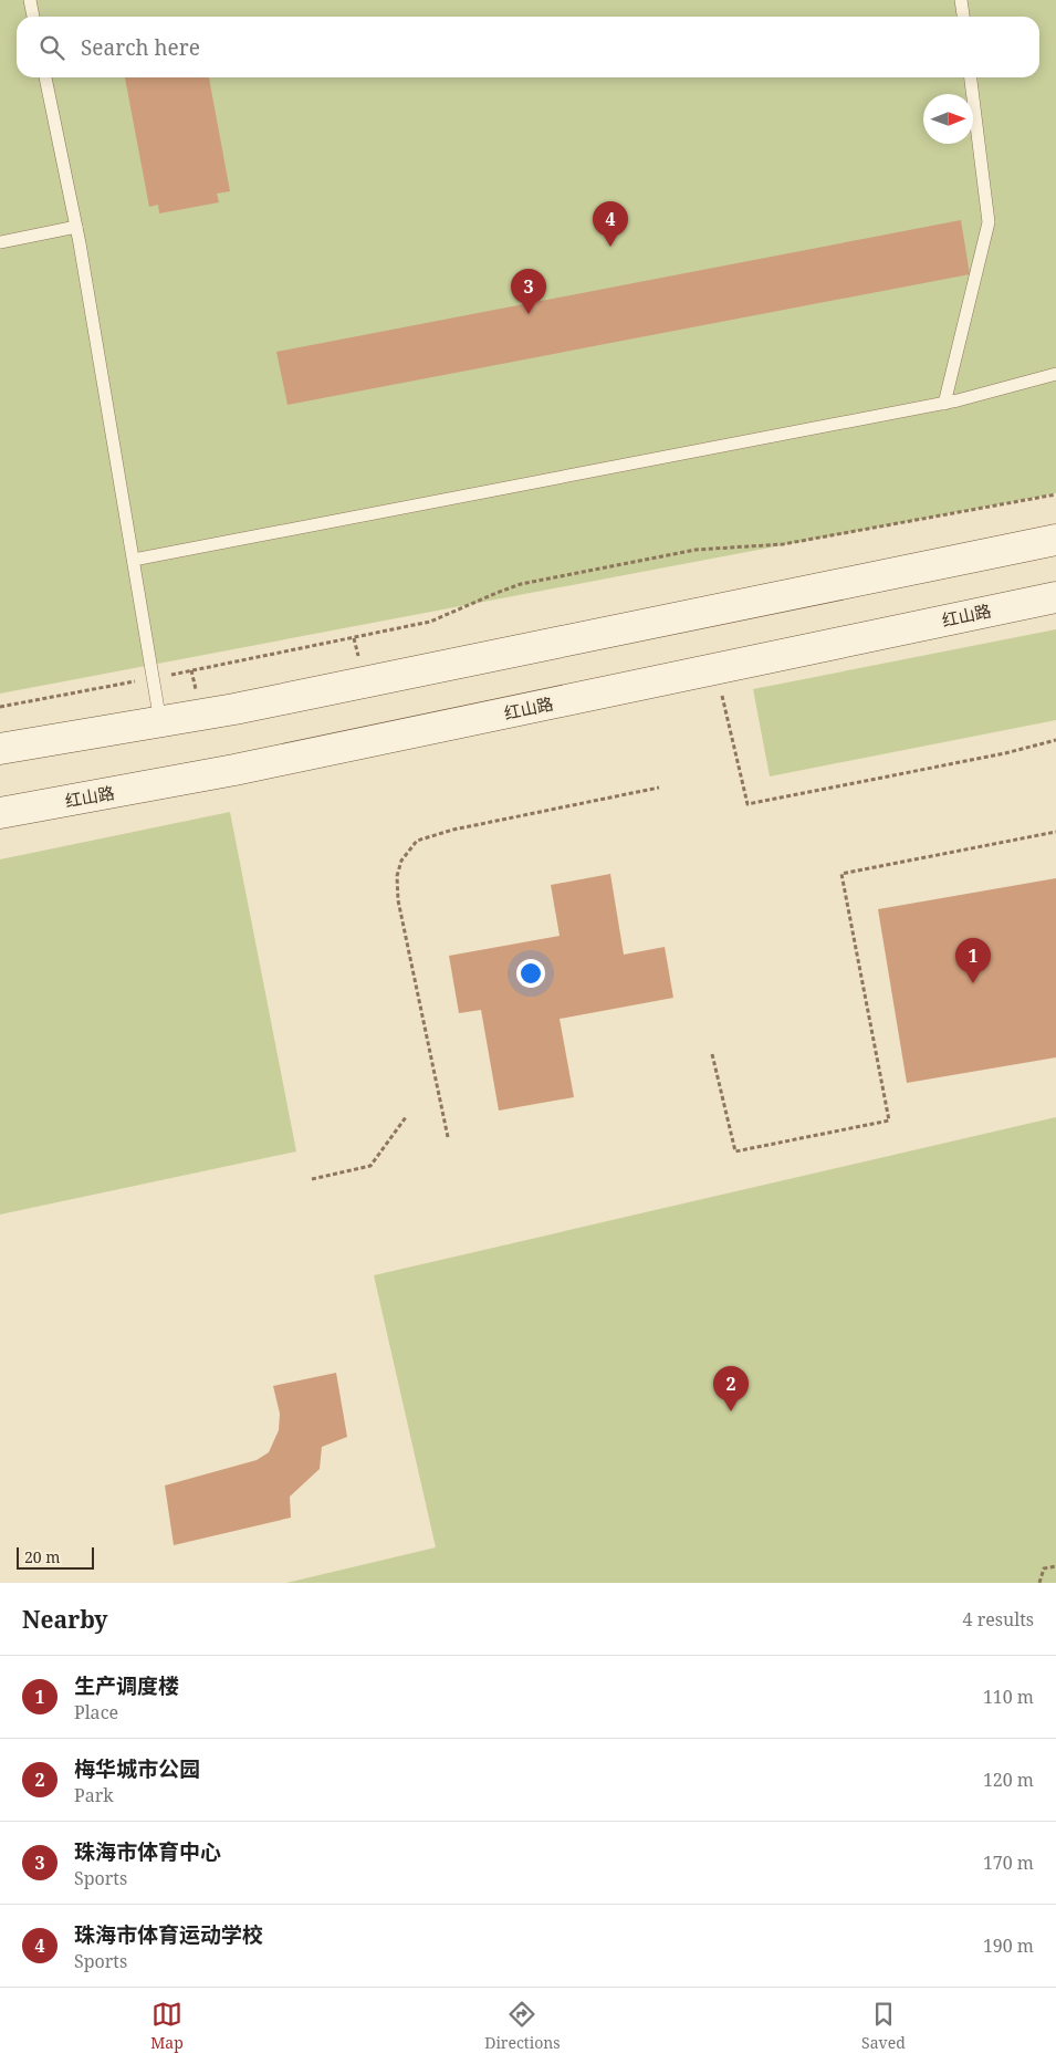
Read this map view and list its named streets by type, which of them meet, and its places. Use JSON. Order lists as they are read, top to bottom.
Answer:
{
  "streets": {
    "main road": ["红山路"]
  },
  "scale_bar": "20 m",
  "north": "right",
  "page": {
    "search": "Search here",
    "pins": [
      "4",
      "3",
      "1",
      "2"
    ],
    "scale": "20 m",
    "heading": ["Nearby", "4 results"],
    "list": [
      {
        "mark": "1",
        "name": "生产调度楼",
        "note": "Place",
        "value": "110 m"
      },
      {
        "mark": "2",
        "name": "梅华城市公园",
        "note": "Park",
        "value": "120 m"
      },
      {
        "mark": "3",
        "name": "珠海市体育中心",
        "note": "Sports",
        "value": "170 m"
      },
      {
        "mark": "4",
        "name": "珠海市体育运动学校",
        "note": "Sports",
        "value": "190 m"
      }
    ],
    "nav": ["Map", "Directions", "Saved"]
  }
}
